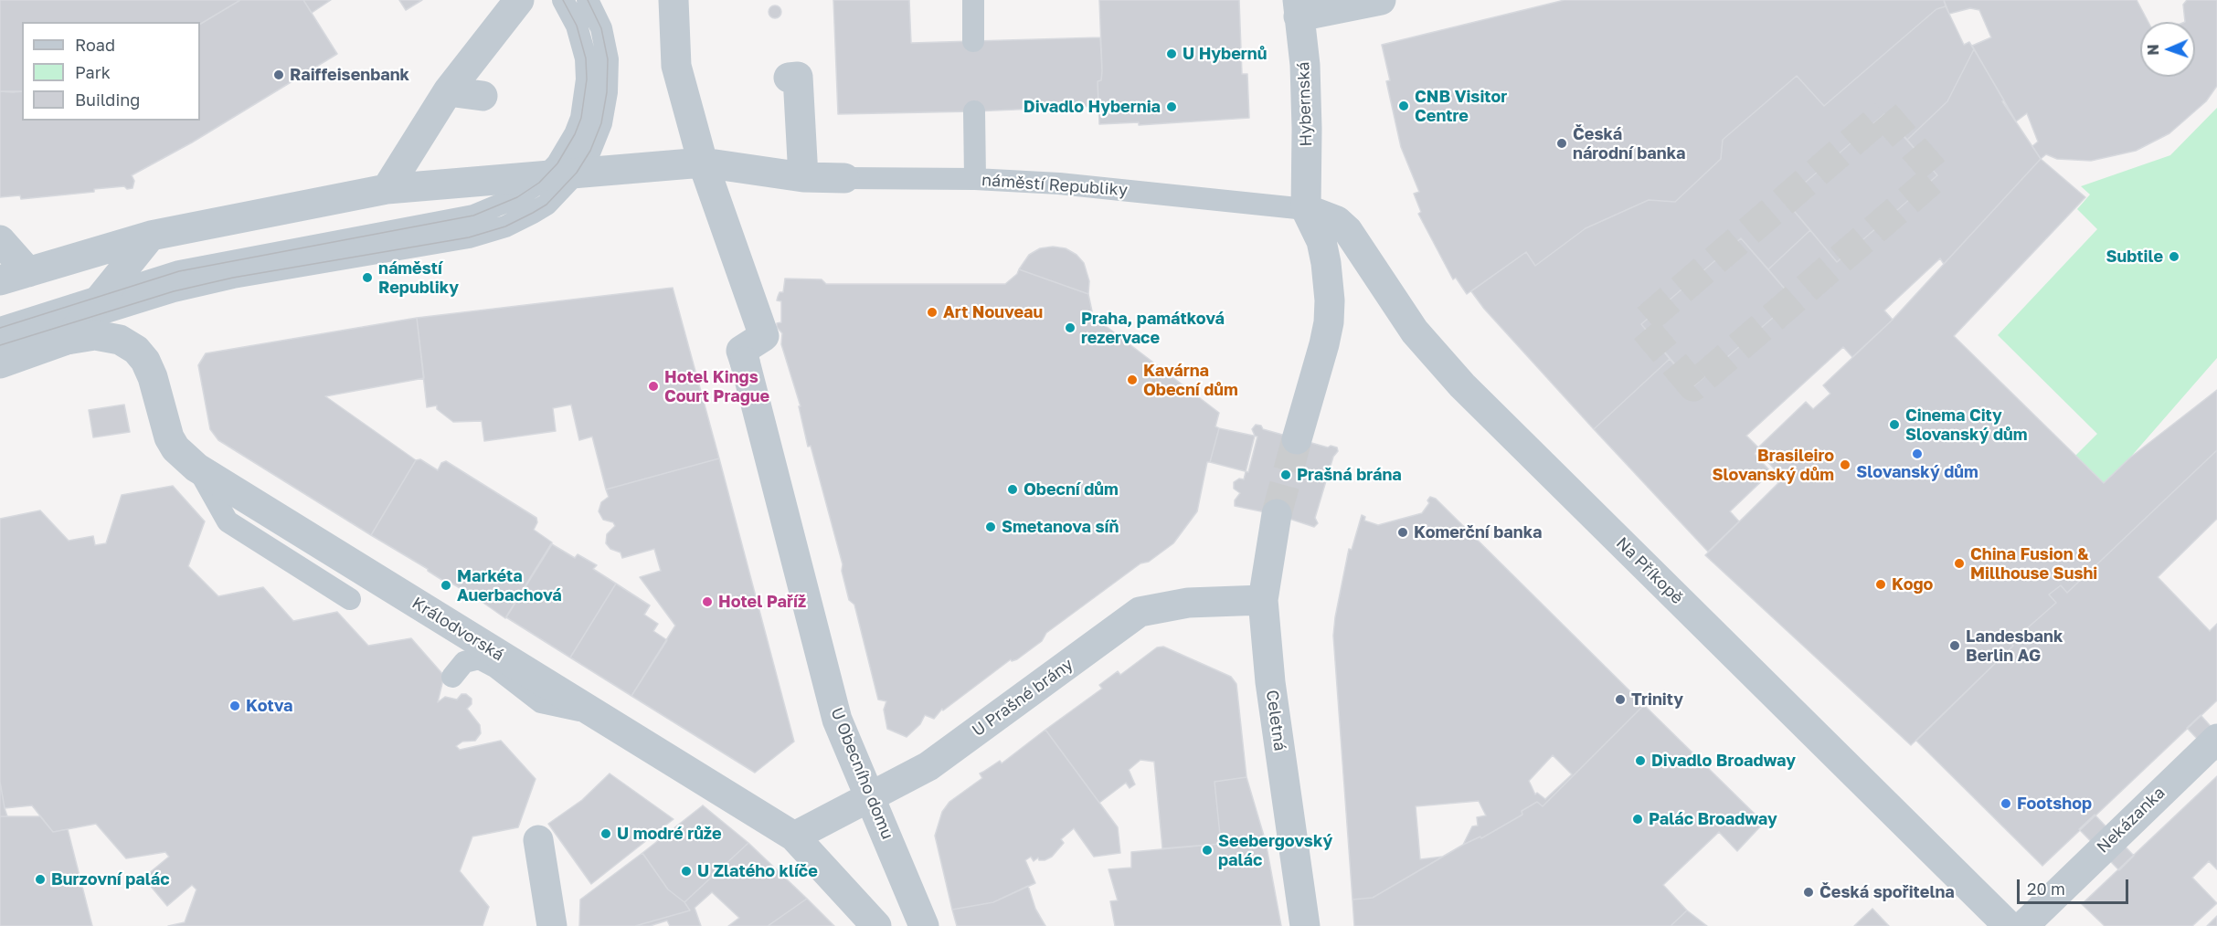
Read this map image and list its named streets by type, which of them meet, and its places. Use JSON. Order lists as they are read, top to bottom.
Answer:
{
  "streets": {
    "street": [
      "Hybernská",
      "náměstí Republiky",
      "Na Příkopě",
      "Králodvorská",
      "U Prašné brány",
      "Celetná",
      "U Obecního domu",
      "Nekázanka"
    ]
  },
  "crossings": [
    ["Hybernská", "náměstí Republiky"],
    ["Hybernská", "Na Příkopě"],
    ["náměstí Republiky", "Na Příkopě"],
    ["náměstí Republiky", "U Obecního domu"],
    ["Králodvorská", "U Prašné brány"],
    ["U Prašné brány", "Celetná"],
    ["U Prašné brány", "U Obecního domu"]
  ],
  "places": [
    "U Hybernů",
    "Raiffeisenbank",
    "CNB Visitor Centre",
    "Divadlo Hybernia",
    "Česká národní banka",
    "Subtile",
    "náměstí Republiky",
    "Art Nouveau",
    "Praha, památková rezervace",
    "Kavárna Obecní dům",
    "Hotel Kings Court Prague",
    "Cinema City Slovanský dům",
    "Slovanský dům",
    "Brasileiro Slovanský dům",
    "Prašná brána",
    "Obecní dům",
    "Smetanova síň",
    "Komerční banka",
    "China Fusion & Millhouse Sushi",
    "Kogo",
    "Markéta Auerbachová",
    "Hotel Paříž",
    "Landesbank Berlin AG",
    "Trinity",
    "Kotva",
    "Divadlo Broadway",
    "Footshop",
    "Palác Broadway",
    "U modré růže",
    "Seebergovský palác",
    "U Zlatého klíče",
    "Burzovní palác",
    "Česká spořitelna"
  ],
  "legend": ["Road", "Park", "Building"],
  "scale_bar": "20 m",
  "north": "left"
}
